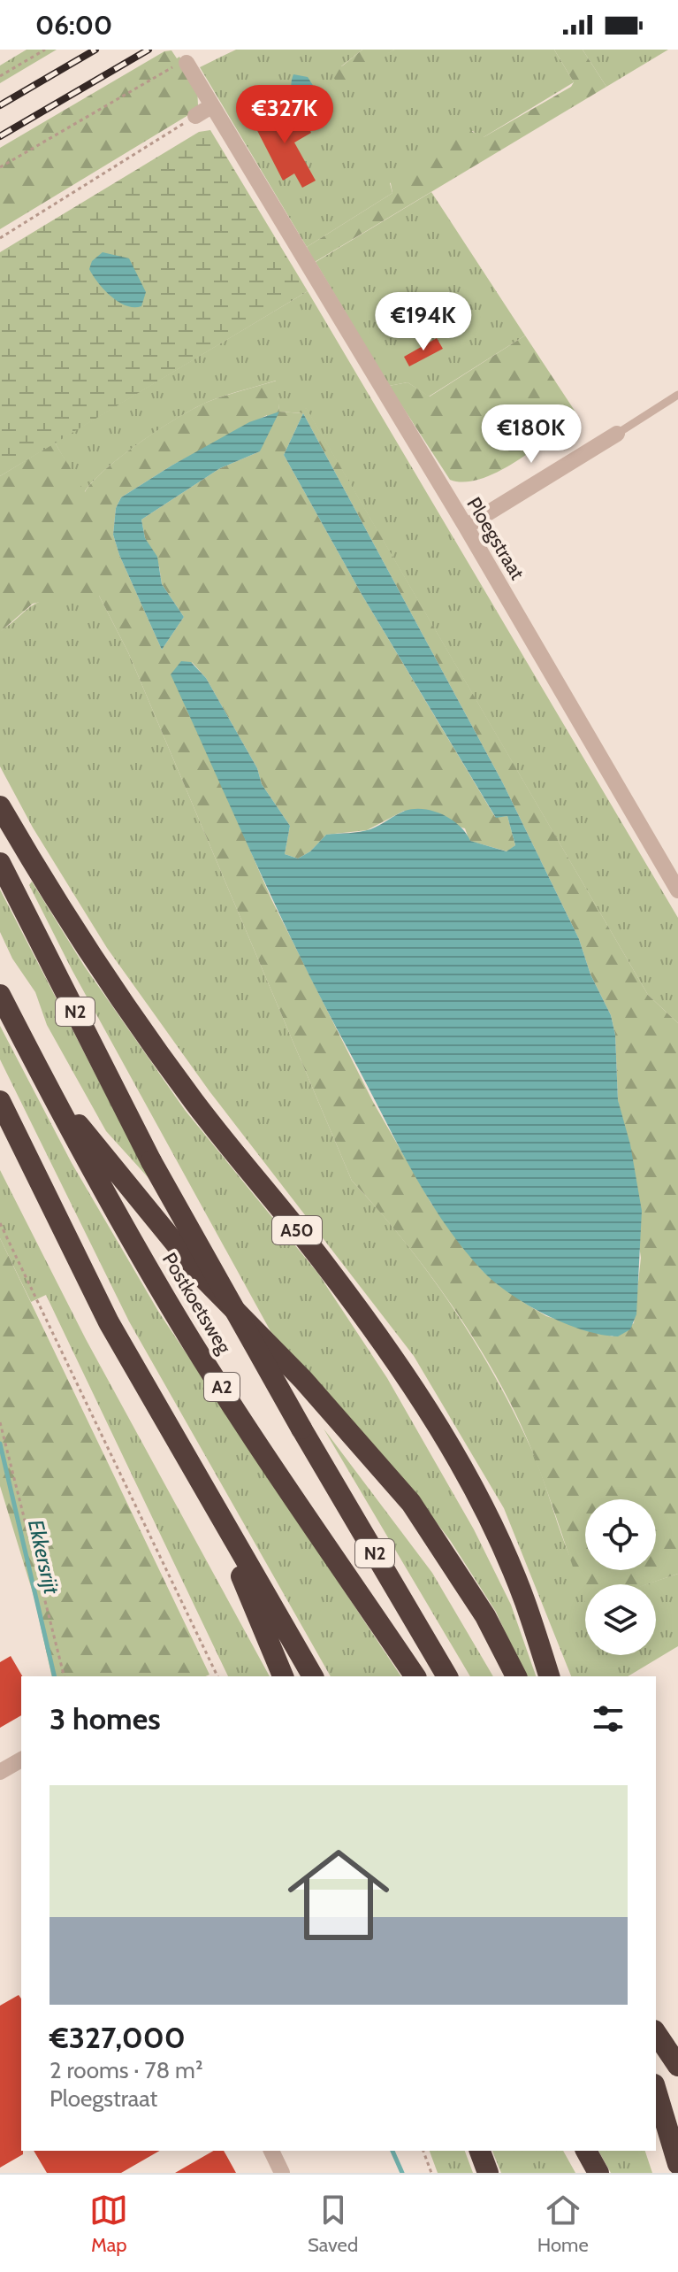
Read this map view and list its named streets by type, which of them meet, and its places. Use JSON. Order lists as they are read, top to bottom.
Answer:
{
  "streets": {
    "highway": [
      "N2",
      "A50",
      "Postkoetsweg",
      "A2"
    ],
    "street": ["Ploegstraat"]
  },
  "water": ["Ekkersrijt"],
  "page": {
    "status": "06:00",
    "price": ["€327K", "€194K", "€180K"],
    "heading": "3 homes",
    "list": [
      {
        "name": "€327,000",
        "note": "2 rooms · 78 m² · Ploegstraat"
      }
    ],
    "tabs": ["Map", "Saved", "Home"]
  }
}
